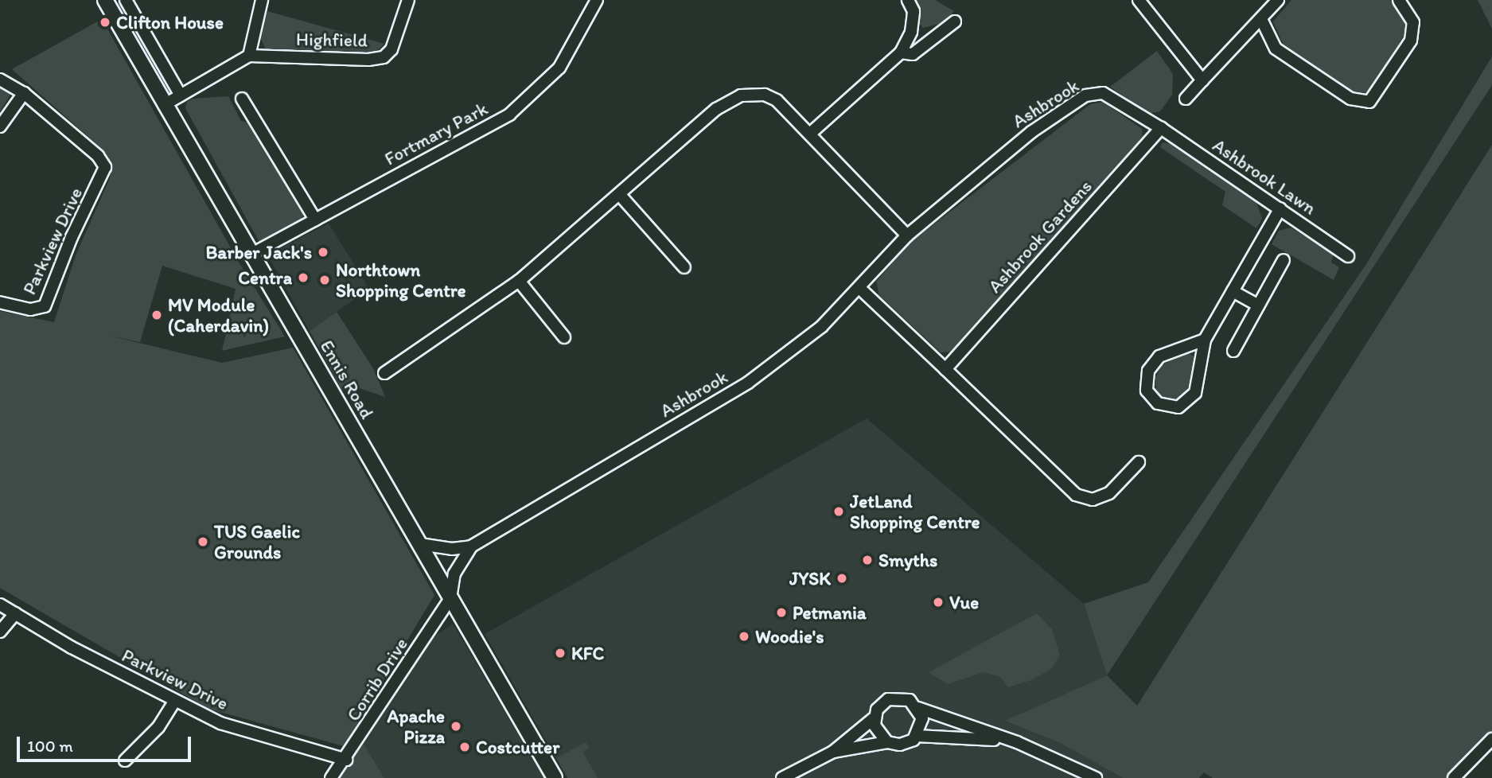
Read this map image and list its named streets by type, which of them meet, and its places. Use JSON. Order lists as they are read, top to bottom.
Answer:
{
  "streets": {
    "main road": ["Ennis Road"],
    "street": [
      "Highfield",
      "Ashbrook",
      "Fortmary Park",
      "Ashbrook Lawn",
      "Ashbrook Gardens",
      "Parkview Drive",
      "Corrib Drive"
    ]
  },
  "crossings": [
    ["Ashbrook", "Ashbrook Lawn"],
    ["Ashbrook", "Ashbrook Gardens"],
    ["Ashbrook", "Ennis Road"],
    ["Ashbrook", "Corrib Drive"],
    ["Fortmary Park", "Ennis Road"],
    ["Ashbrook Lawn", "Ashbrook Gardens"],
    ["Parkview Drive", "Corrib Drive"],
    ["Ennis Road", "Corrib Drive"]
  ],
  "places": [
    "Clifton House",
    "Barber Jack's",
    "Centra",
    "Northtown Shopping Centre",
    "MV Module (Caherdavin)",
    "JetLand Shopping Centre",
    "TUS Gaelic Grounds",
    "Smyths",
    "JYSK",
    "Vue",
    "Petmania",
    "Woodie's",
    "KFC",
    "Apache Pizza",
    "Costcutter"
  ],
  "scale_bar": "100 m"
}
